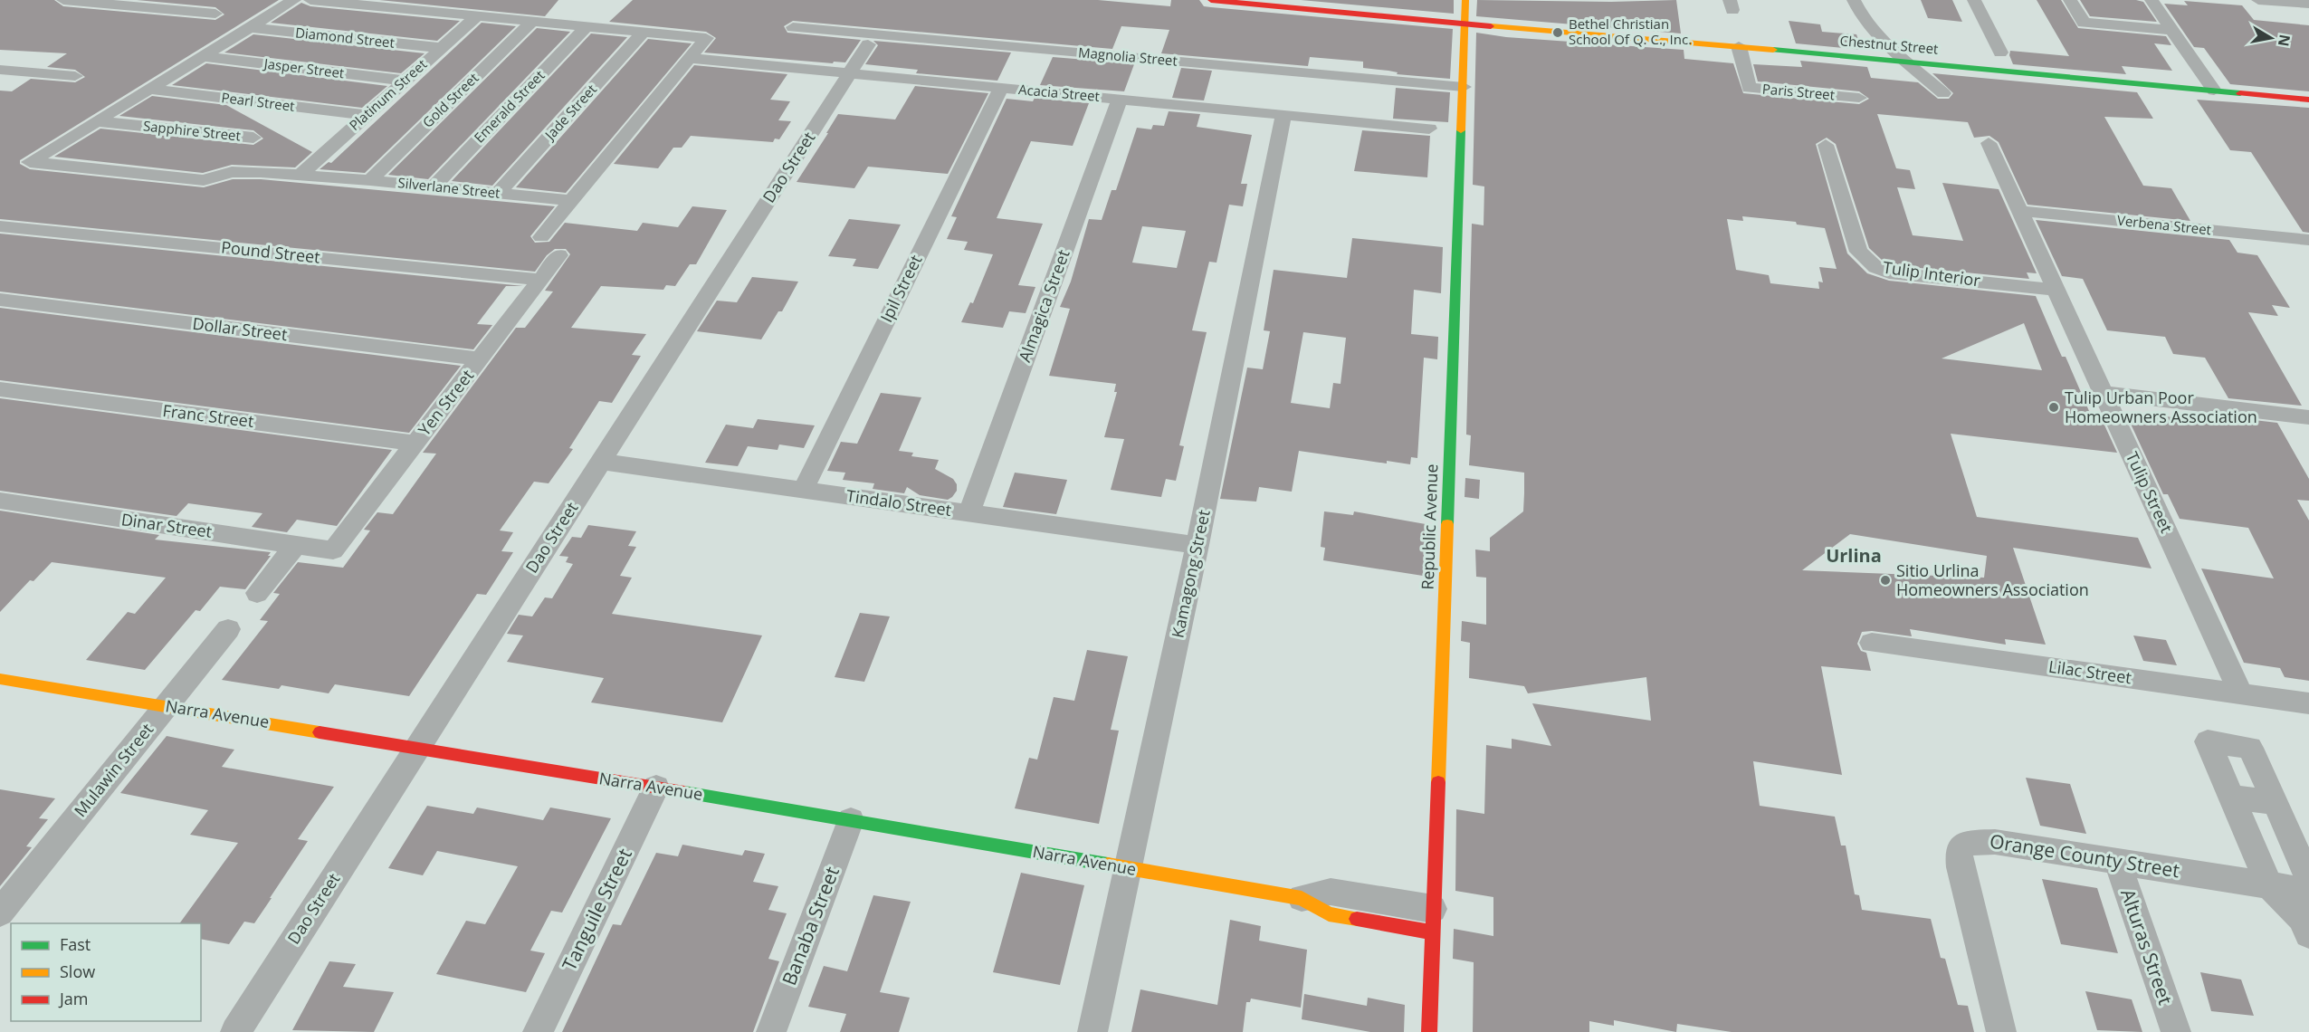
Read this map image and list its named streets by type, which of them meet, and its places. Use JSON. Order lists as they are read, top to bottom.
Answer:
{
  "streets": {
    "street": [
      "Diamond Street",
      "Chestnut Street",
      "Magnolia Street",
      "Jasper Street",
      "Paris Street",
      "Acacia Street",
      "Platinum Street",
      "Gold Street",
      "Pearl Street",
      "Emerald Street",
      "Jade Street",
      "Sapphire Street",
      "Dao Street",
      "Silverlane Street",
      "Verbena Street",
      "Pound Street",
      "Tulip Interior",
      "Ipil Street",
      "Almagica Street",
      "Dollar Street",
      "Yen Street",
      "Franc Street",
      "Tulip Street",
      "Tindalo Street",
      "Dinar Street",
      "Republic Avenue",
      "Kamagong Street",
      "Lilac Street",
      "Narra Avenue",
      "Mulawin Street",
      "Orange County Street",
      "Tanguile Street",
      "Banaba Street",
      "Alturas Street"
    ]
  },
  "crossings": [
    ["Diamond Street", "Platinum Street"],
    ["Diamond Street", "Silverlane Street"],
    ["Chestnut Street", "Paris Street"],
    ["Chestnut Street", "Republic Avenue"],
    ["Magnolia Street", "Republic Avenue"],
    ["Jasper Street", "Platinum Street"],
    ["Jasper Street", "Silverlane Street"],
    ["Acacia Street", "Dao Street"],
    ["Acacia Street", "Ipil Street"],
    ["Acacia Street", "Almagica Street"],
    ["Acacia Street", "Kamagong Street"],
    ["Platinum Street", "Pearl Street"],
    ["Platinum Street", "Silverlane Street"],
    ["Gold Street", "Silverlane Street"],
    ["Pearl Street", "Silverlane Street"],
    ["Emerald Street", "Silverlane Street"],
    ["Jade Street", "Silverlane Street"],
    ["Sapphire Street", "Silverlane Street"],
    ["Dao Street", "Tindalo Street"],
    ["Dao Street", "Narra Avenue"],
    ["Verbena Street", "Tulip Street"],
    ["Pound Street", "Yen Street"],
    ["Tulip Interior", "Tulip Street"],
    ["Ipil Street", "Tindalo Street"],
    ["Almagica Street", "Tindalo Street"],
    ["Dollar Street", "Yen Street"],
    ["Yen Street", "Franc Street"],
    ["Yen Street", "Dinar Street"],
    ["Tulip Street", "Lilac Street"],
    ["Tindalo Street", "Kamagong Street"],
    ["Republic Avenue", "Narra Avenue"],
    ["Kamagong Street", "Narra Avenue"],
    ["Narra Avenue", "Mulawin Street"],
    ["Narra Avenue", "Tanguile Street"],
    ["Narra Avenue", "Banaba Street"],
    ["Orange County Street", "Alturas Street"]
  ],
  "districts": ["Urlina"],
  "places": ["Bethel Christian School Of Q. C., Inc.", "Tulip Urban Poor Homeowners Association", "Sitio Urlina Homeowners Association"],
  "legend": ["Fast", "Slow", "Jam"],
  "north": "right"
}
